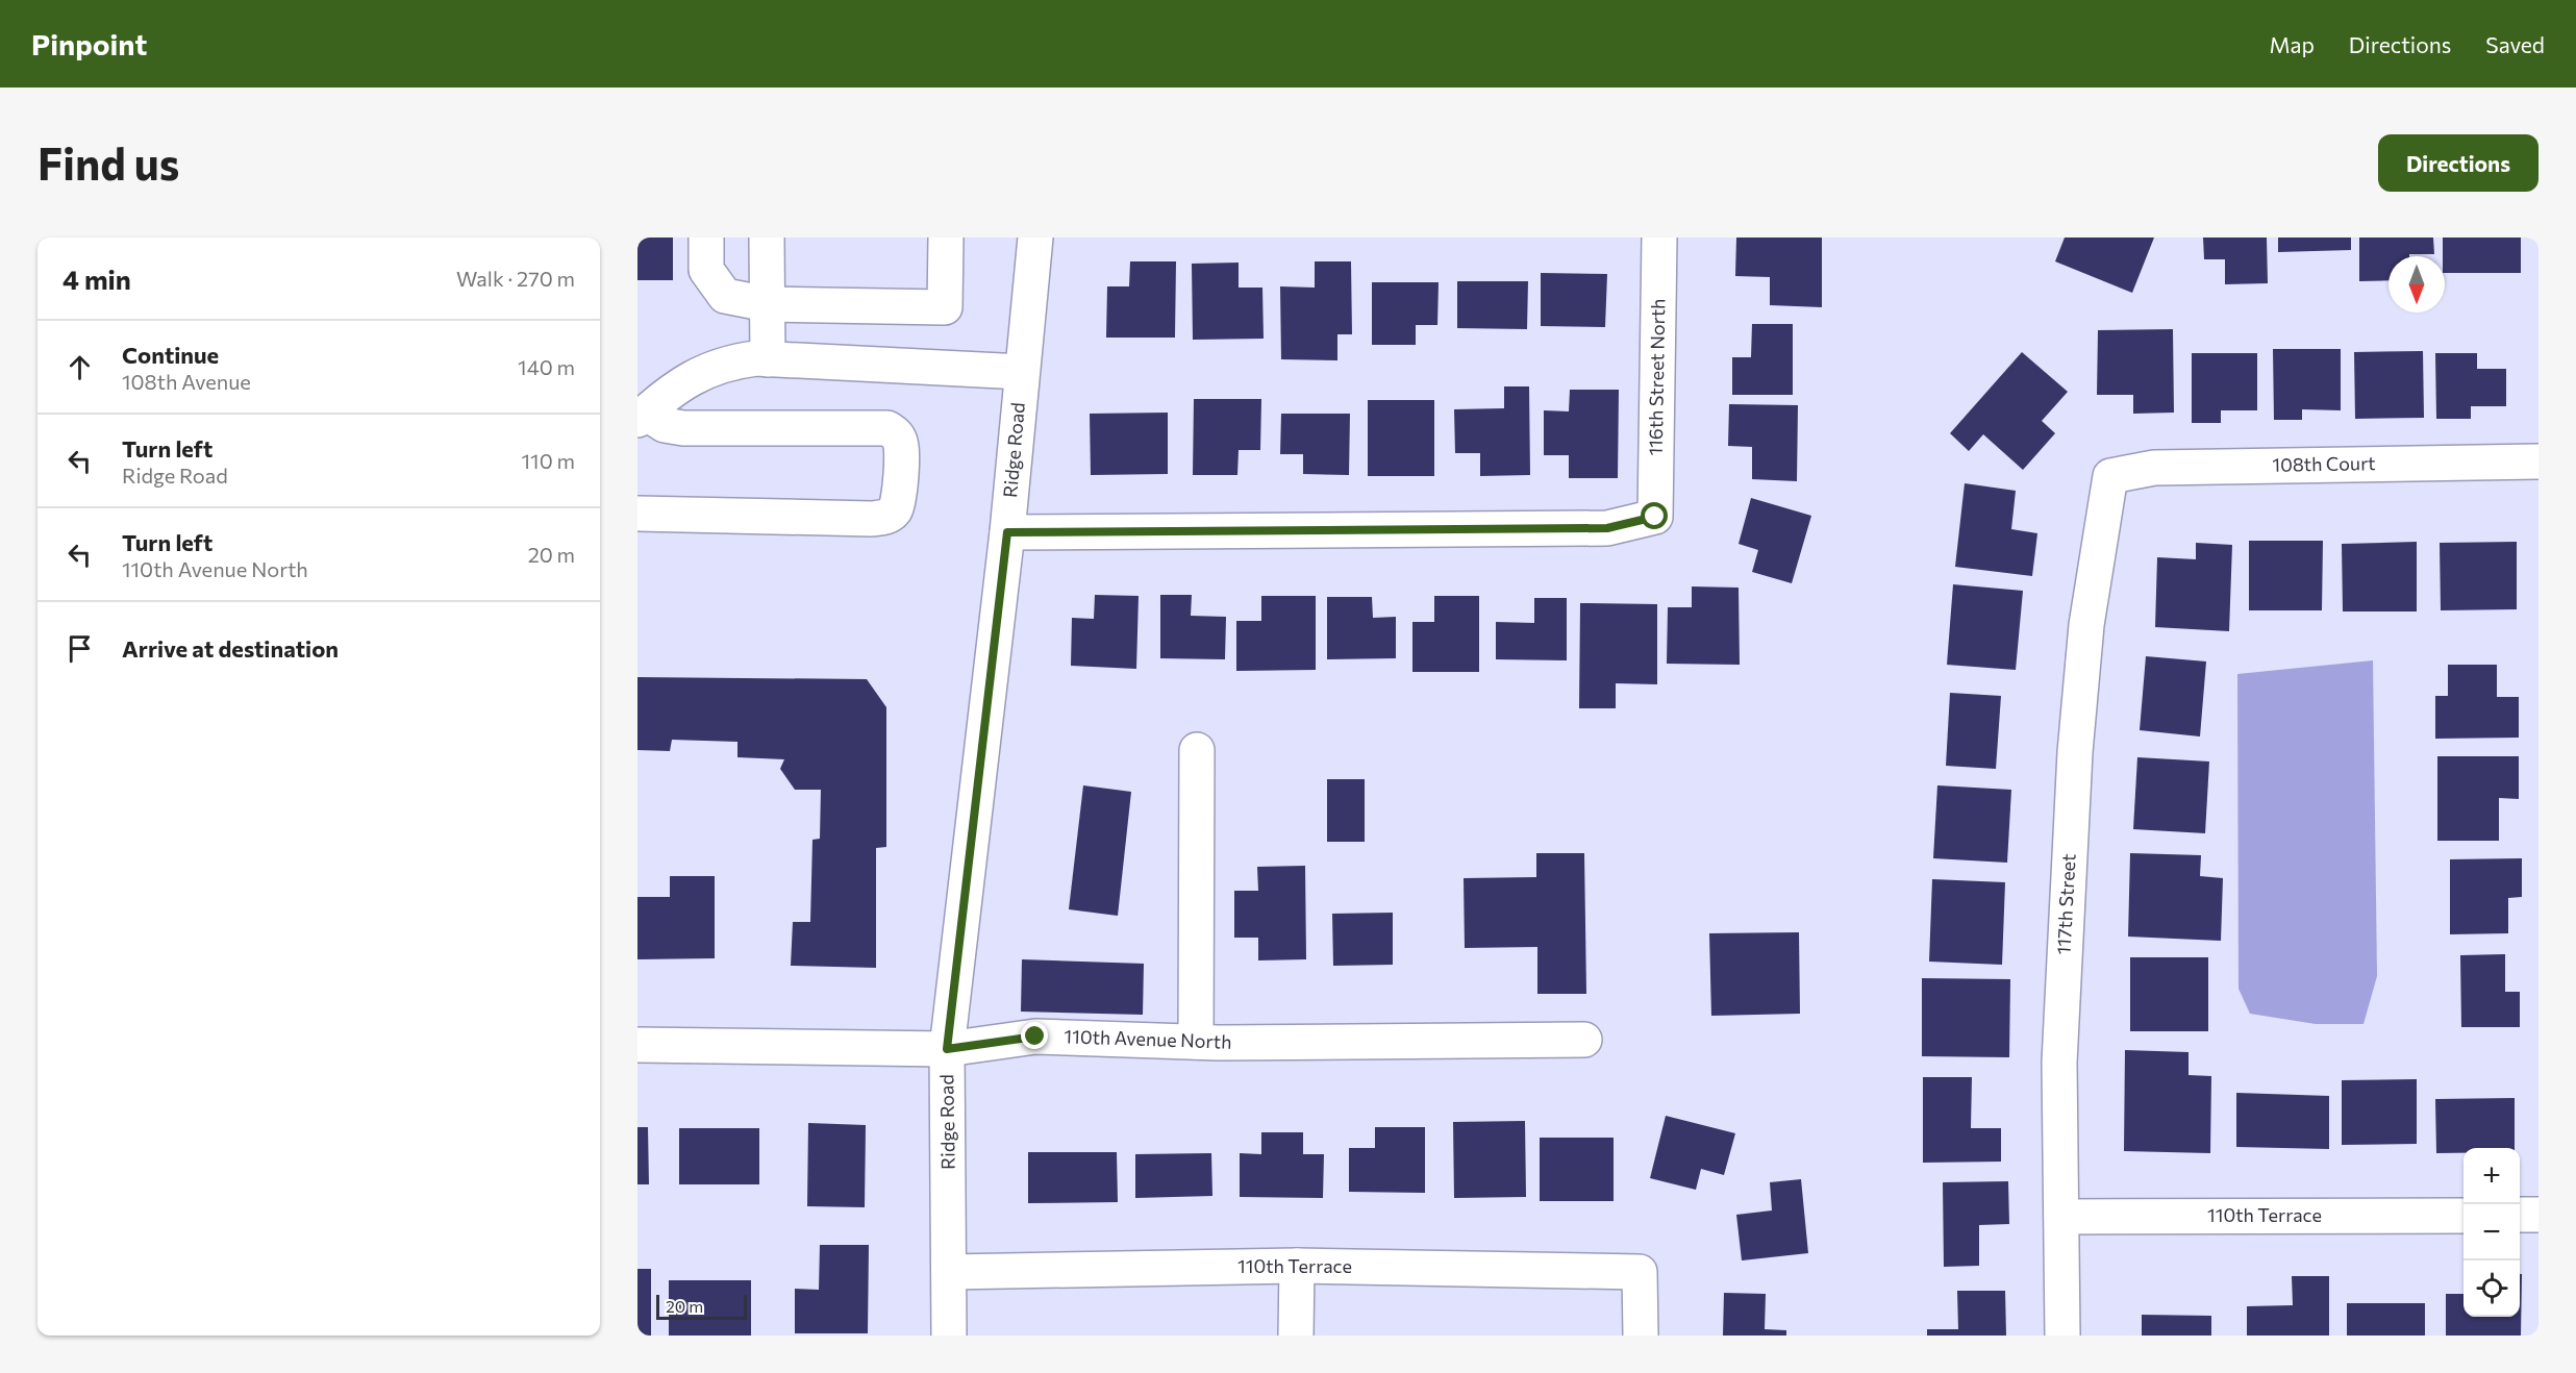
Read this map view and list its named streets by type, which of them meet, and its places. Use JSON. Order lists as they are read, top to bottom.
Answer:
{
  "streets": {
    "street": [
      "116th Street North",
      "Ridge Road",
      "108th Court",
      "117th Street",
      "110th Avenue North",
      "110th Terrace"
    ]
  },
  "crossings": [
    ["116th Street North", "Ridge Road"],
    ["Ridge Road", "110th Avenue North"],
    ["Ridge Road", "110th Terrace"],
    ["108th Court", "117th Street"],
    ["117th Street", "110th Terrace"]
  ],
  "scale_bar": "20 m",
  "north": "bottom",
  "page": {
    "header": "Pinpoint",
    "nav": ["Map", "Directions", "Saved"],
    "buttons": "Directions",
    "title": "Find us",
    "heading": ["4 min", "Walk · 270 m"],
    "list": [
      ["Continue", "108th Avenue", "140 m"],
      ["Turn left", "Ridge Road", "110 m"],
      ["Turn left", "110th Avenue North", "20 m"],
      "Arrive at destination"
    ],
    "map_buttons": ["+", "−"],
    "scale": "20 m"
  }
}
